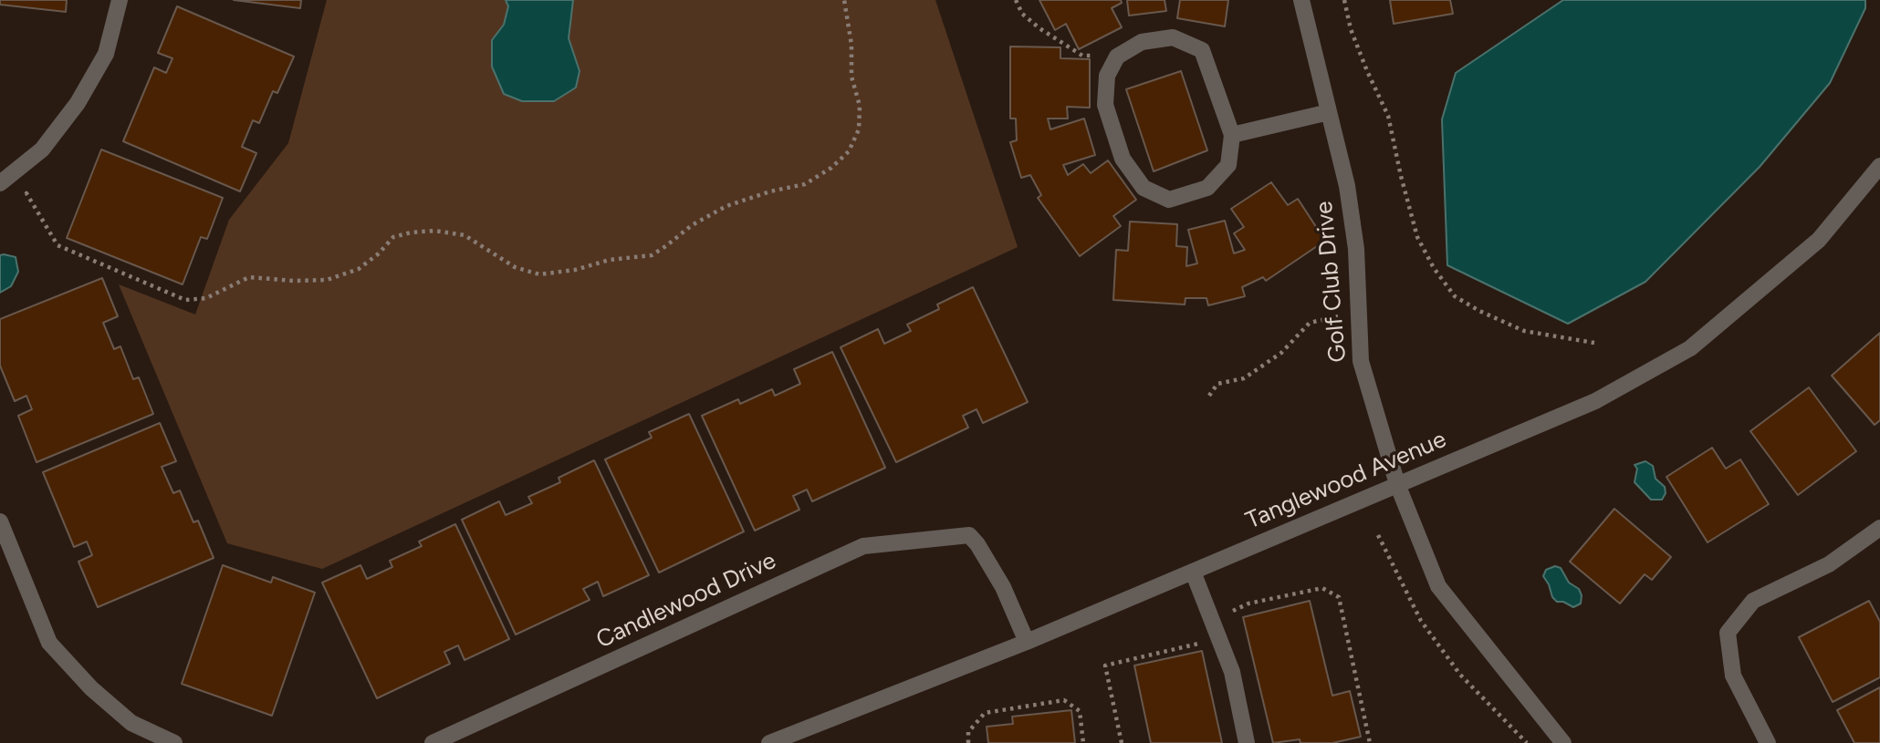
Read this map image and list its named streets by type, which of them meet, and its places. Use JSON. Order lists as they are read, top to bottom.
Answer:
{
  "streets": {
    "street": ["Golf Club Drive", "Tanglewood Avenue", "Candlewood Drive"]
  },
  "crossings": [
    ["Golf Club Drive", "Tanglewood Avenue"],
    ["Tanglewood Avenue", "Candlewood Drive"]
  ]
}
